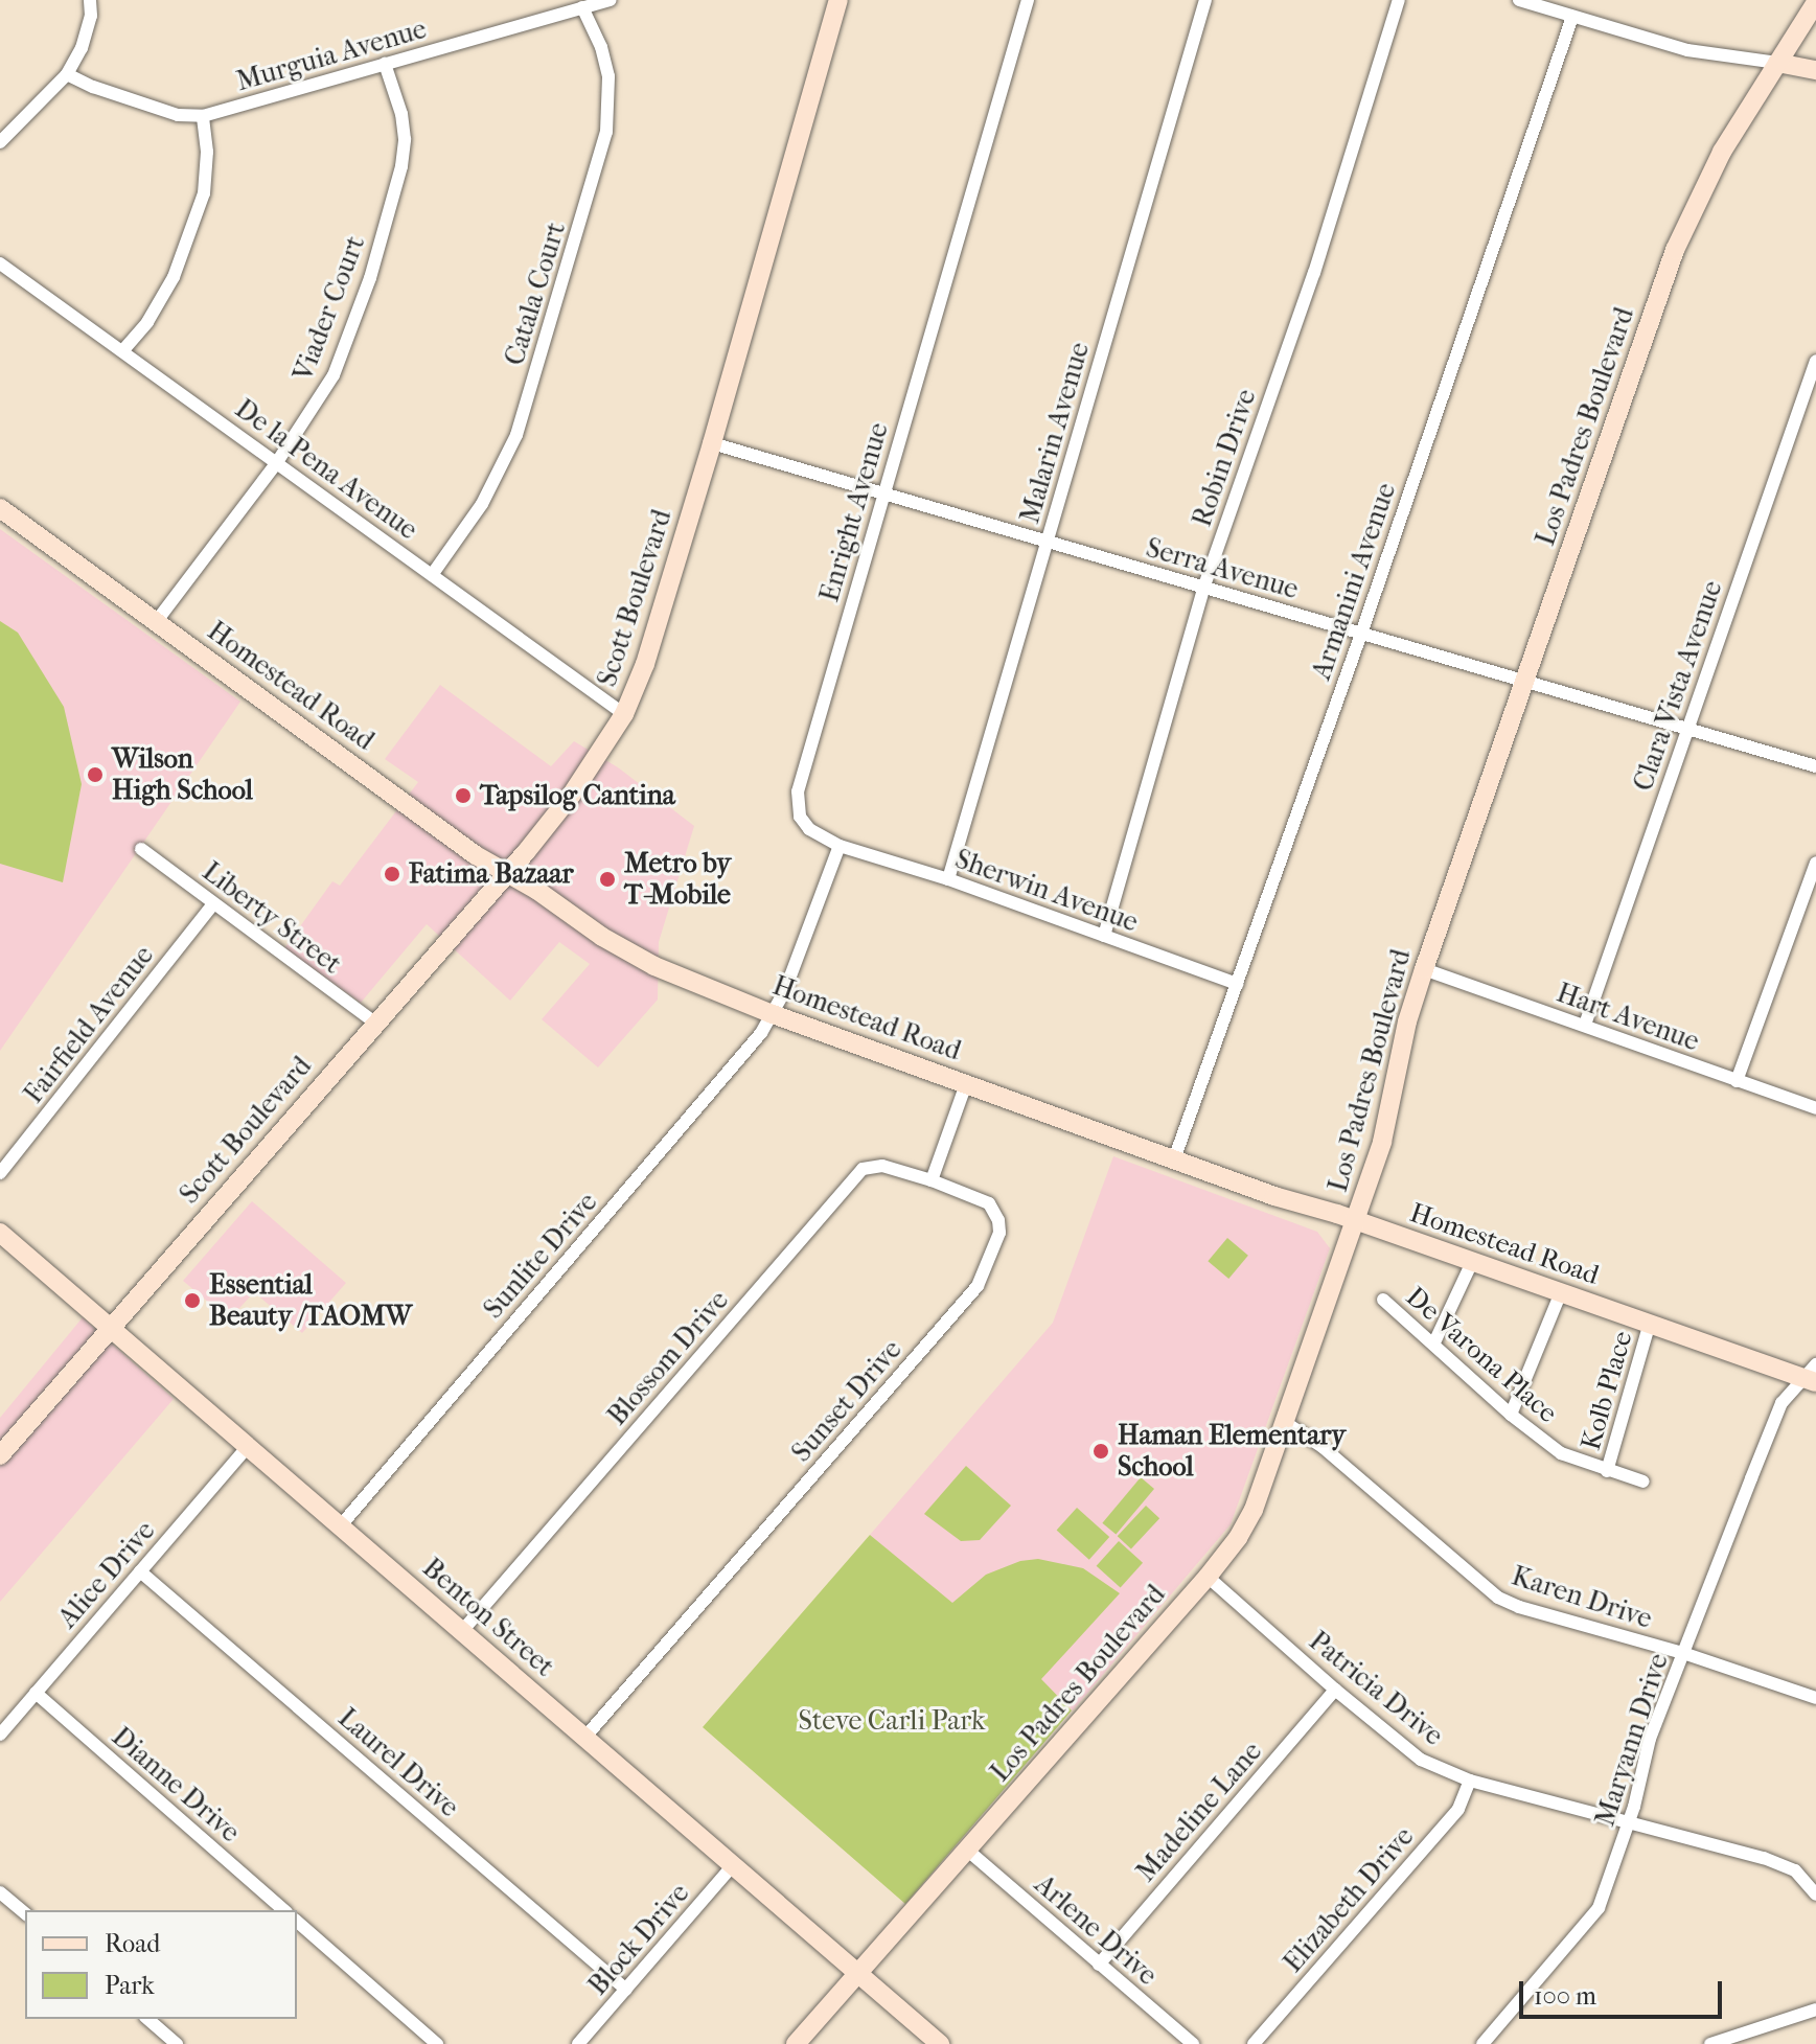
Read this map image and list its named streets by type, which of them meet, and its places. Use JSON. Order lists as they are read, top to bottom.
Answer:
{
  "streets": {
    "main road": [
      "Los Padres Boulevard",
      "Scott Boulevard",
      "Homestead Road",
      "Benton Street"
    ],
    "street": [
      "Murguia Avenue",
      "Catala Court",
      "Viader Court",
      "Malarin Avenue",
      "Robin Drive",
      "De la Pena Avenue",
      "Enright Avenue",
      "Serra Avenue",
      "Armanini Avenue",
      "Clara Vista Avenue",
      "Sherwin Avenue",
      "Liberty Street",
      "Hart Avenue",
      "Fairfield Avenue",
      "Sunlite Drive",
      "De Varona Place",
      "Blossom Drive",
      "Kolb Place",
      "Sunset Drive",
      "Alice Drive",
      "Karen Drive",
      "Patricia Drive",
      "Maryann Drive",
      "Laurel Drive",
      "Dianne Drive",
      "Madeline Lane",
      "Elizabeth Drive",
      "Arlene Drive",
      "Block Drive"
    ]
  },
  "crossings": [
    ["Murguia Avenue", "Catala Court"],
    ["Murguia Avenue", "Viader Court"],
    ["Catala Court", "De la Pena Avenue"],
    ["Viader Court", "De la Pena Avenue"],
    ["Viader Court", "Homestead Road"],
    ["Los Padres Boulevard", "Serra Avenue"],
    ["Los Padres Boulevard", "Homestead Road"],
    ["Los Padres Boulevard", "Hart Avenue"],
    ["Los Padres Boulevard", "Karen Drive"],
    ["Los Padres Boulevard", "Benton Street"],
    ["Los Padres Boulevard", "Patricia Drive"],
    ["Los Padres Boulevard", "Arlene Drive"],
    ["Malarin Avenue", "Serra Avenue"],
    ["Malarin Avenue", "Sherwin Avenue"],
    ["Robin Drive", "Serra Avenue"],
    ["Robin Drive", "Sherwin Avenue"],
    ["De la Pena Avenue", "Scott Boulevard"],
    ["Enright Avenue", "Serra Avenue"],
    ["Enright Avenue", "Sherwin Avenue"],
    ["Serra Avenue", "Armanini Avenue"],
    ["Serra Avenue", "Scott Boulevard"],
    ["Serra Avenue", "Clara Vista Avenue"],
    ["Armanini Avenue", "Homestead Road"],
    ["Armanini Avenue", "Sherwin Avenue"],
    ["Scott Boulevard", "Homestead Road"],
    ["Scott Boulevard", "Liberty Street"],
    ["Scott Boulevard", "Benton Street"],
    ["Homestead Road", "Sunlite Drive"],
    ["Homestead Road", "Kolb Place"],
    ["Homestead Road", "Maryann Drive"],
    ["Clara Vista Avenue", "Hart Avenue"],
    ["Liberty Street", "Fairfield Avenue"],
    ["Sunlite Drive", "Benton Street"],
    ["De Varona Place", "Kolb Place"],
    ["Blossom Drive", "Sunset Drive"],
    ["Blossom Drive", "Benton Street"],
    ["Sunset Drive", "Benton Street"],
    ["Alice Drive", "Benton Street"],
    ["Alice Drive", "Laurel Drive"],
    ["Alice Drive", "Dianne Drive"],
    ["Karen Drive", "Maryann Drive"],
    ["Benton Street", "Block Drive"],
    ["Patricia Drive", "Maryann Drive"],
    ["Patricia Drive", "Madeline Lane"],
    ["Patricia Drive", "Elizabeth Drive"],
    ["Laurel Drive", "Block Drive"],
    ["Madeline Lane", "Arlene Drive"]
  ],
  "parks": ["Steve Carli Park"],
  "places": [
    "Wilson High School",
    "Tapsilog Cantina",
    "Fatima Bazaar",
    "Metro by T-Mobile",
    "Essential Beauty /TAOMW",
    "Haman Elementary School"
  ],
  "legend": ["Road", "Park"],
  "scale_bar": "100 m"
}
